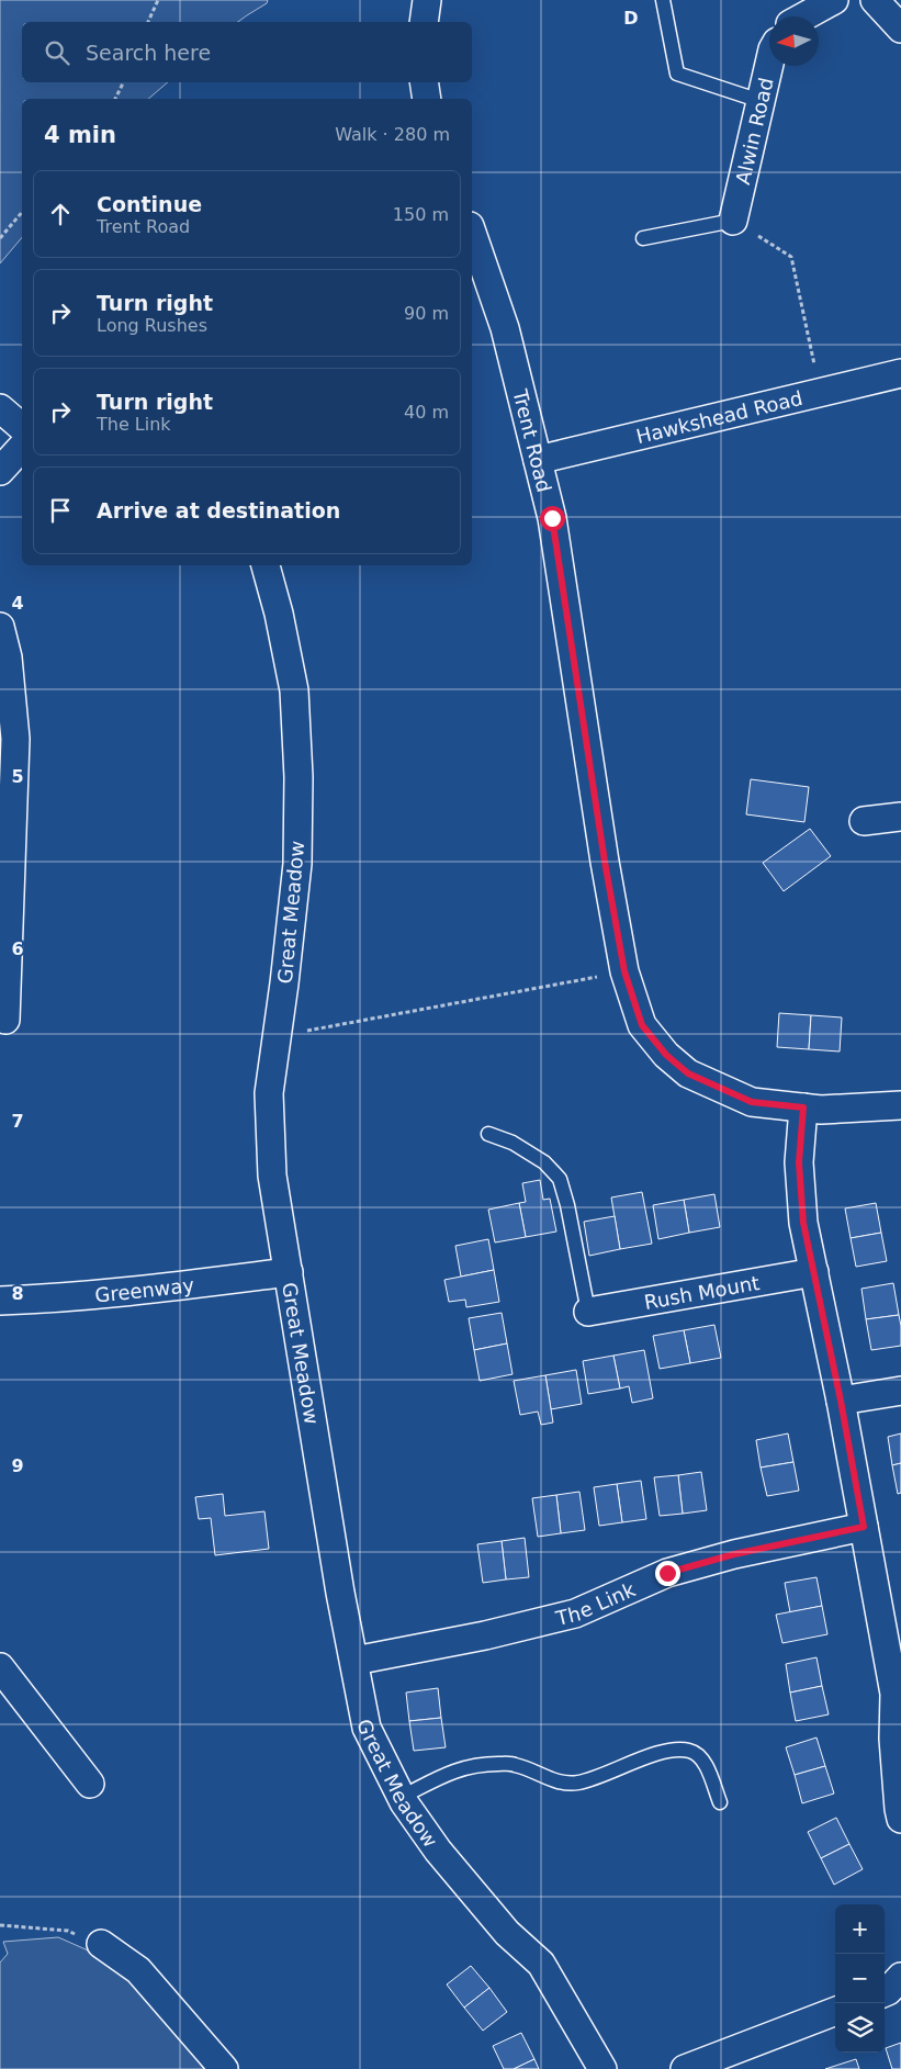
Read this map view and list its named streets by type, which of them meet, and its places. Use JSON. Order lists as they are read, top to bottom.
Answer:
{
  "streets": {
    "street": [
      "Alwin Road",
      "Hawkshead Road",
      "Trent Road",
      "Great Meadow",
      "Greenway",
      "Rush Mount",
      "The Link"
    ]
  },
  "crossings": [
    ["Hawkshead Road", "Trent Road"],
    ["Great Meadow", "Greenway"],
    ["Great Meadow", "The Link"]
  ],
  "north": "left",
  "page": {
    "search": "Search here",
    "heading": ["4 min", "Walk · 280 m"],
    "list": [
      ["Continue", "Trent Road", "150 m"],
      ["Turn right", "Long Rushes", "90 m"],
      ["Turn right", "The Link", "40 m"],
      "Arrive at destination"
    ],
    "map_buttons": ["+", "−"]
  },
  "grid": {
    "columns": ["D"],
    "rows": [
      "4",
      "5",
      "6",
      "7",
      "8",
      "9"
    ]
  }
}
